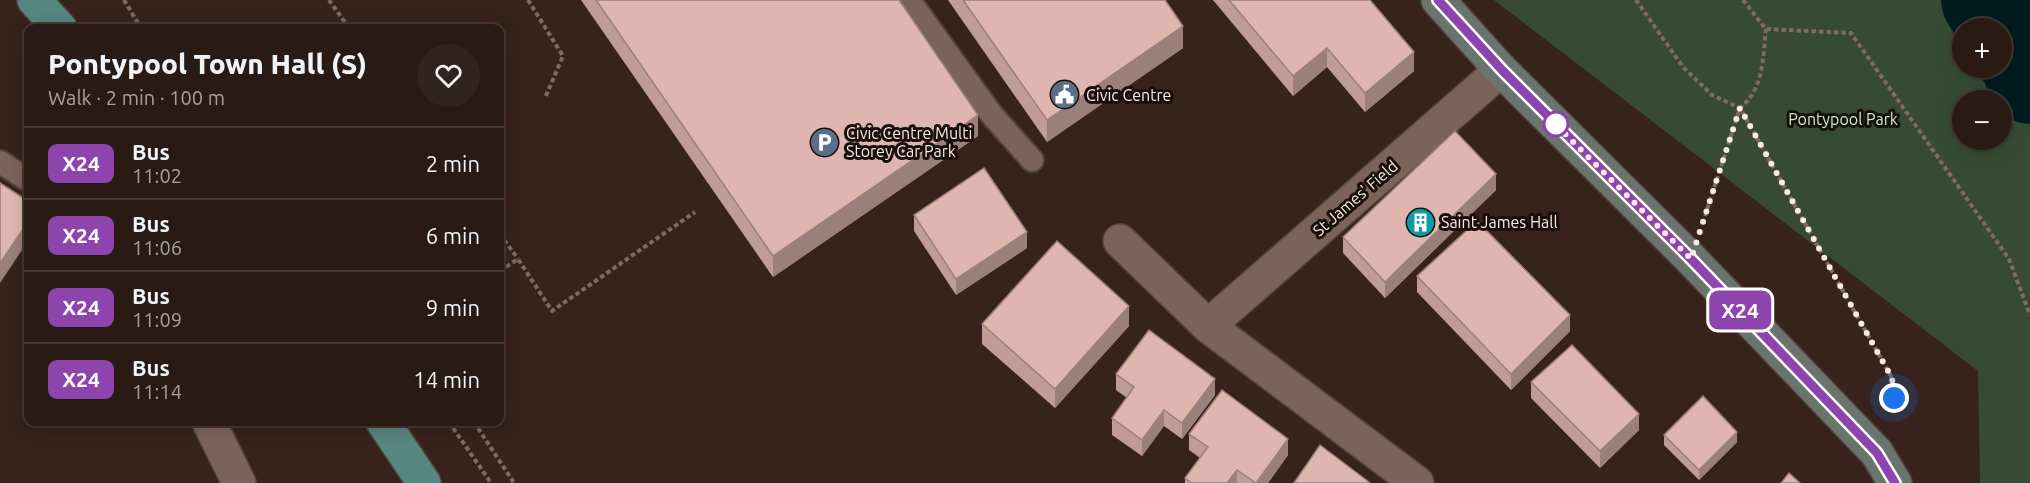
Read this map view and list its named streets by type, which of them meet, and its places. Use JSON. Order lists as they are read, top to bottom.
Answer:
{
  "streets": {
    "street": ["St James' Field"]
  },
  "parks": ["Pontypool Park"],
  "places": {
    "public building": ["Civic Centre"],
    "parking": ["Civic Centre Multi Storey Car Park"],
    "building": ["Saint James Hall"]
  },
  "lines": ["bus line X24"],
  "page": {
    "on_map": "X24",
    "map_buttons": ["+", "−"],
    "heading": ["Pontypool Town Hall (S)", "Walk · 2 min · 100 m"],
    "list": [
      {
        "mark": "X24",
        "name": "Bus",
        "note": "11:02",
        "value": "2 min"
      },
      {
        "mark": "X24",
        "name": "Bus",
        "note": "11:06",
        "value": "6 min"
      },
      {
        "mark": "X24",
        "name": "Bus",
        "note": "11:09",
        "value": "9 min"
      },
      {
        "mark": "X24",
        "name": "Bus",
        "note": "11:14",
        "value": "14 min"
      }
    ]
  }
}
